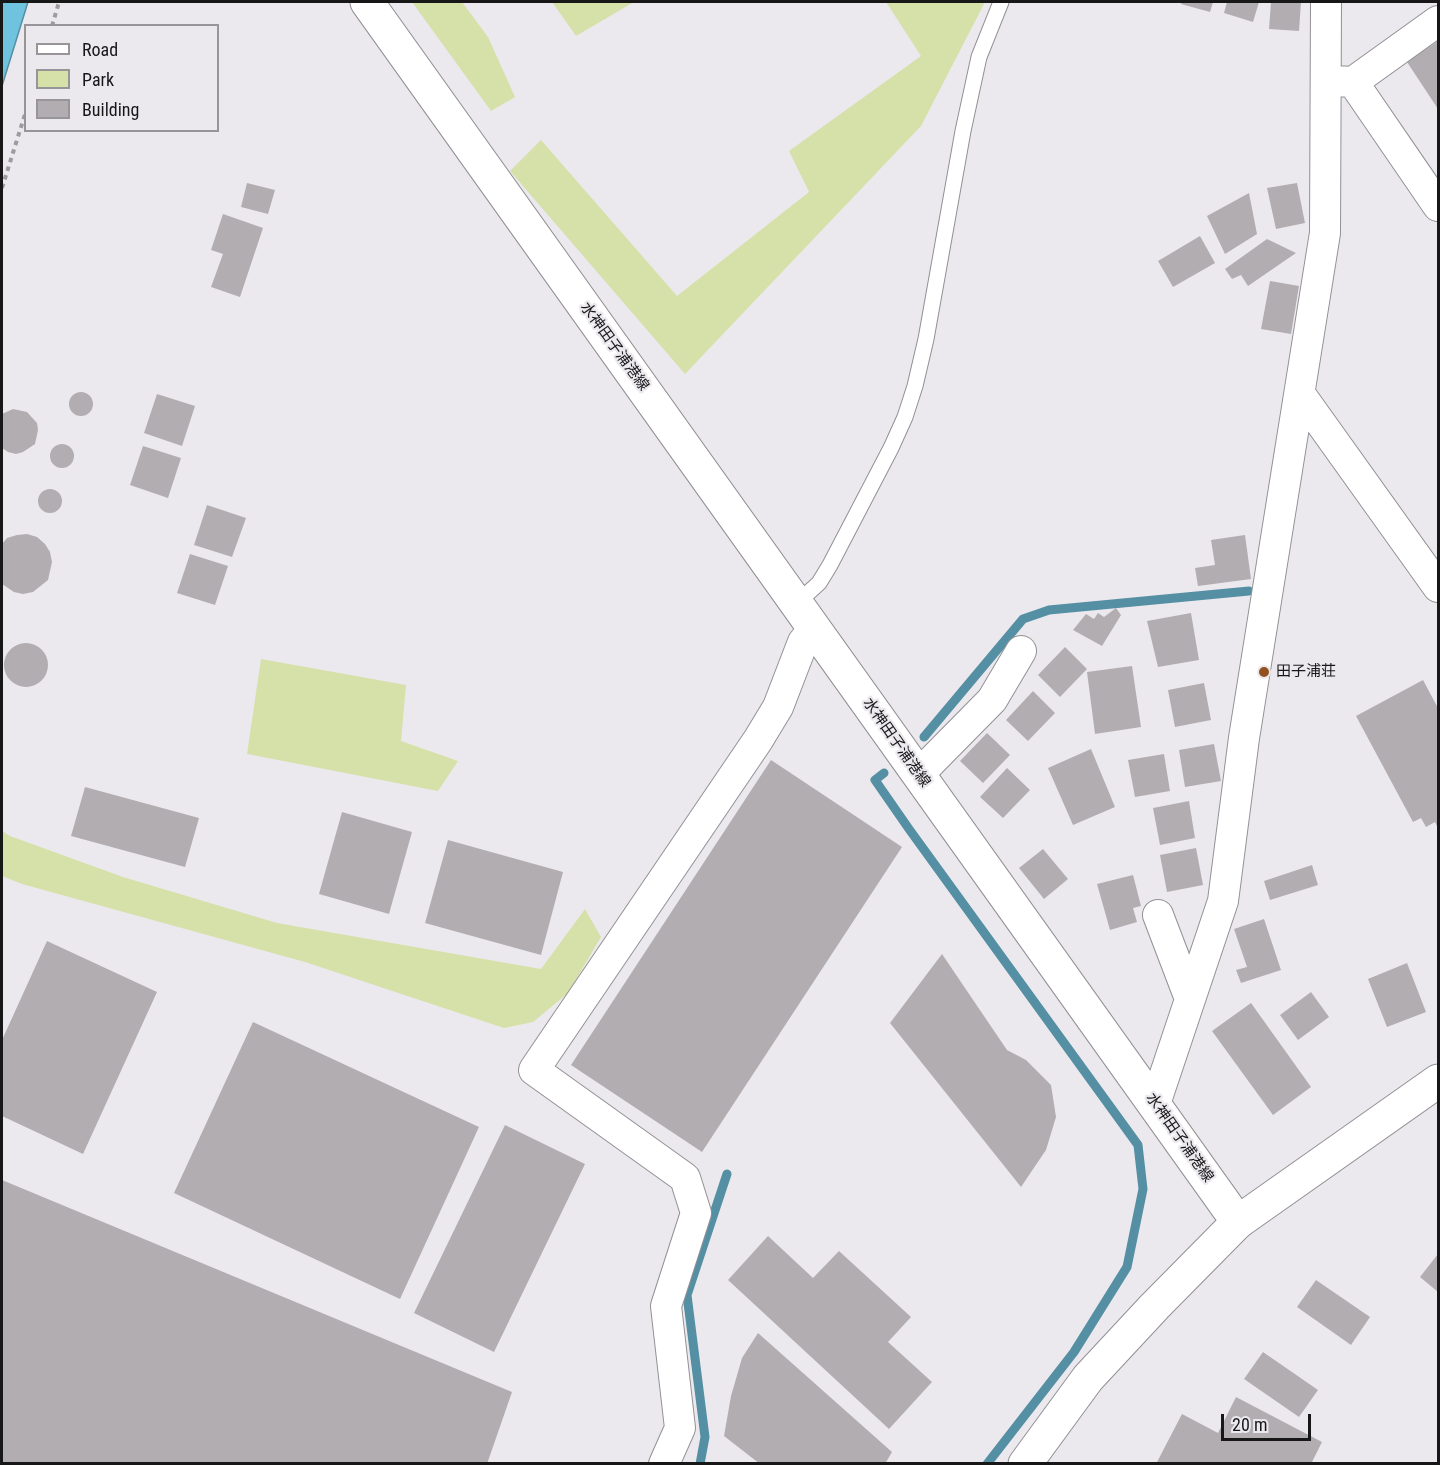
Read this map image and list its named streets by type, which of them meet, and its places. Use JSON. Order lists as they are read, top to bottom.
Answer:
{
  "streets": {
    "main road": ["水神田子浦港線"]
  },
  "places": ["田子浦荘"],
  "legend": ["Road", "Park", "Building"],
  "scale_bar": "20 m"
}
